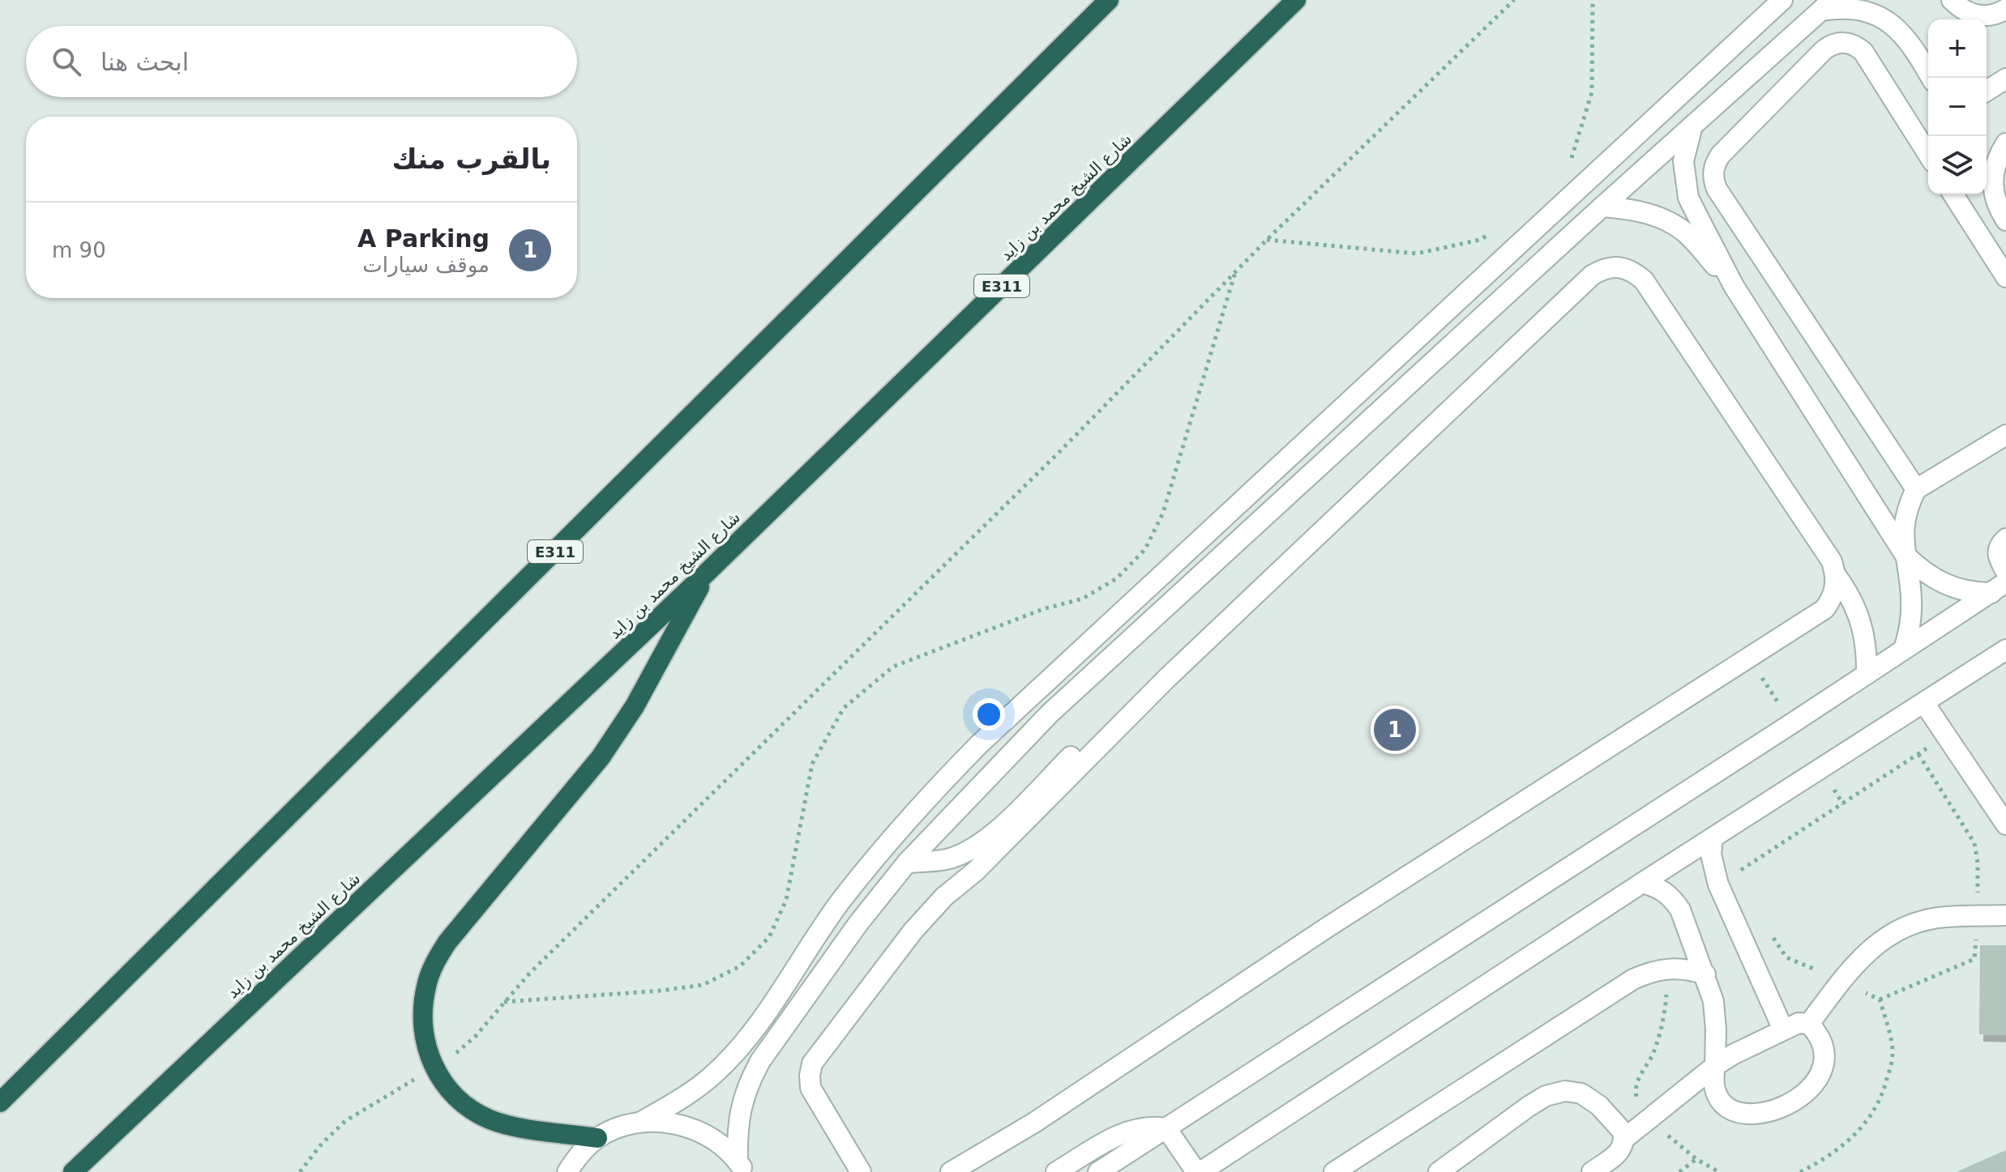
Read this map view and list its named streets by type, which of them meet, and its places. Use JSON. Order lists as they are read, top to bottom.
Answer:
{
  "streets": {
    "highway": ["شارع الشيخ محمد بن زايد", "E311"]
  },
  "page": {
    "map_buttons": ["+", "−"],
    "search": "ابحث هنا",
    "heading": "بالقرب منك",
    "list": [
      {
        "mark": "1",
        "name": "A Parking",
        "note": "موقف سيارات",
        "value": "90 m"
      }
    ],
    "pins": "1"
  }
}
